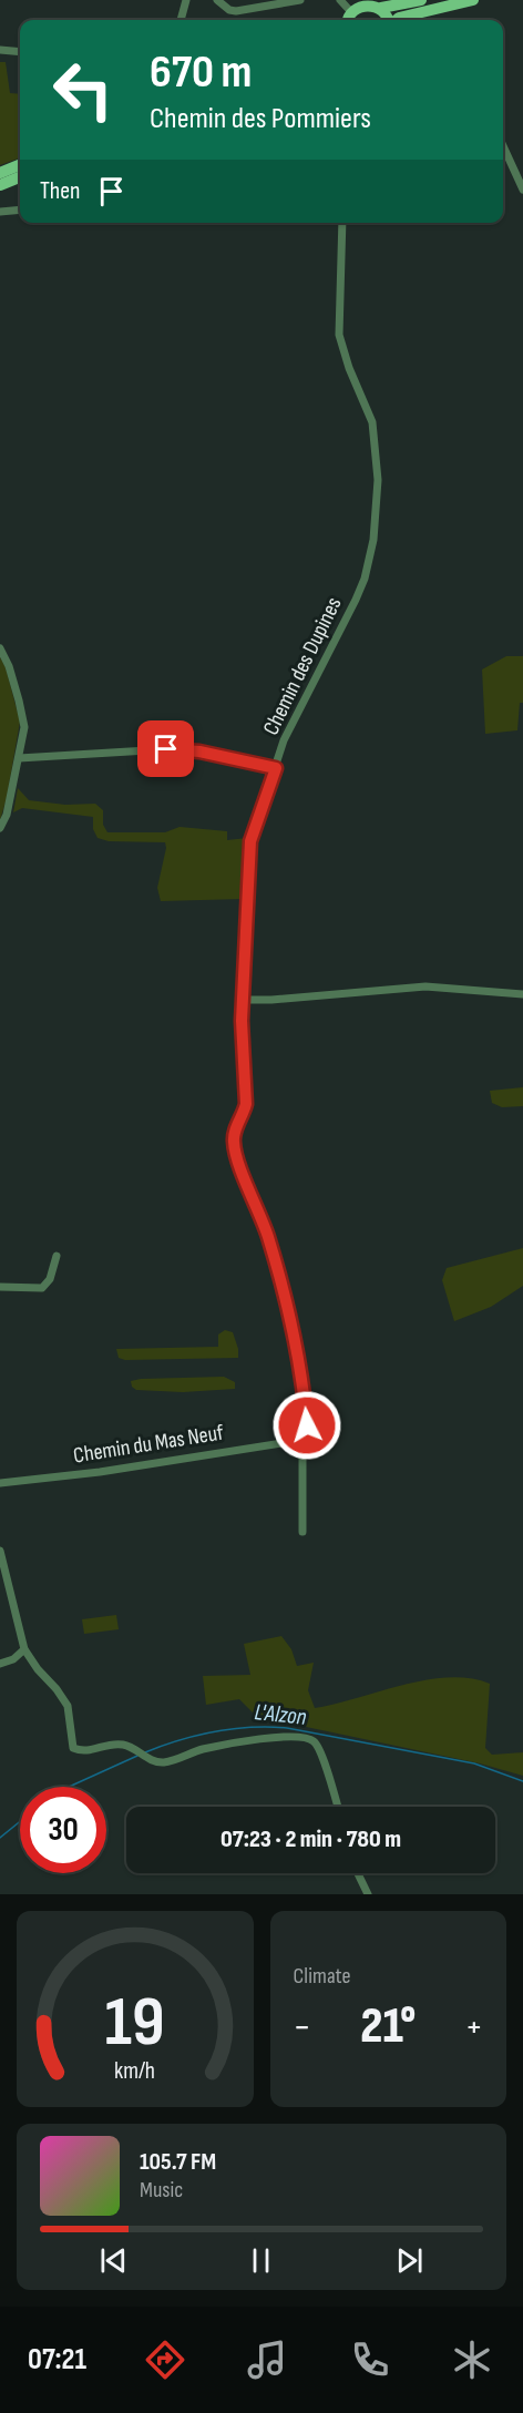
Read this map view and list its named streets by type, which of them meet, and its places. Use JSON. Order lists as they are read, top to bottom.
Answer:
{
  "streets": {
    "street": ["Chemin des Dupines", "Chemin du Mas Neuf"]
  },
  "crossings": [
    ["Chemin des Dupines", "Chemin du Mas Neuf"]
  ],
  "water": ["L'Alzon"],
  "page": {
    "turn": ["670 m", "Chemin des Pommiers"],
    "then": "Then",
    "limit": "30",
    "trip": "07:23 · 2 min · 780 m",
    "tile": "Climate",
    "heat": ["−", "21°", "+"],
    "song": ["105.7 FM", "Music"],
    "tabs": "07:21",
    "gauge": ["19", "km/h"]
  }
}
